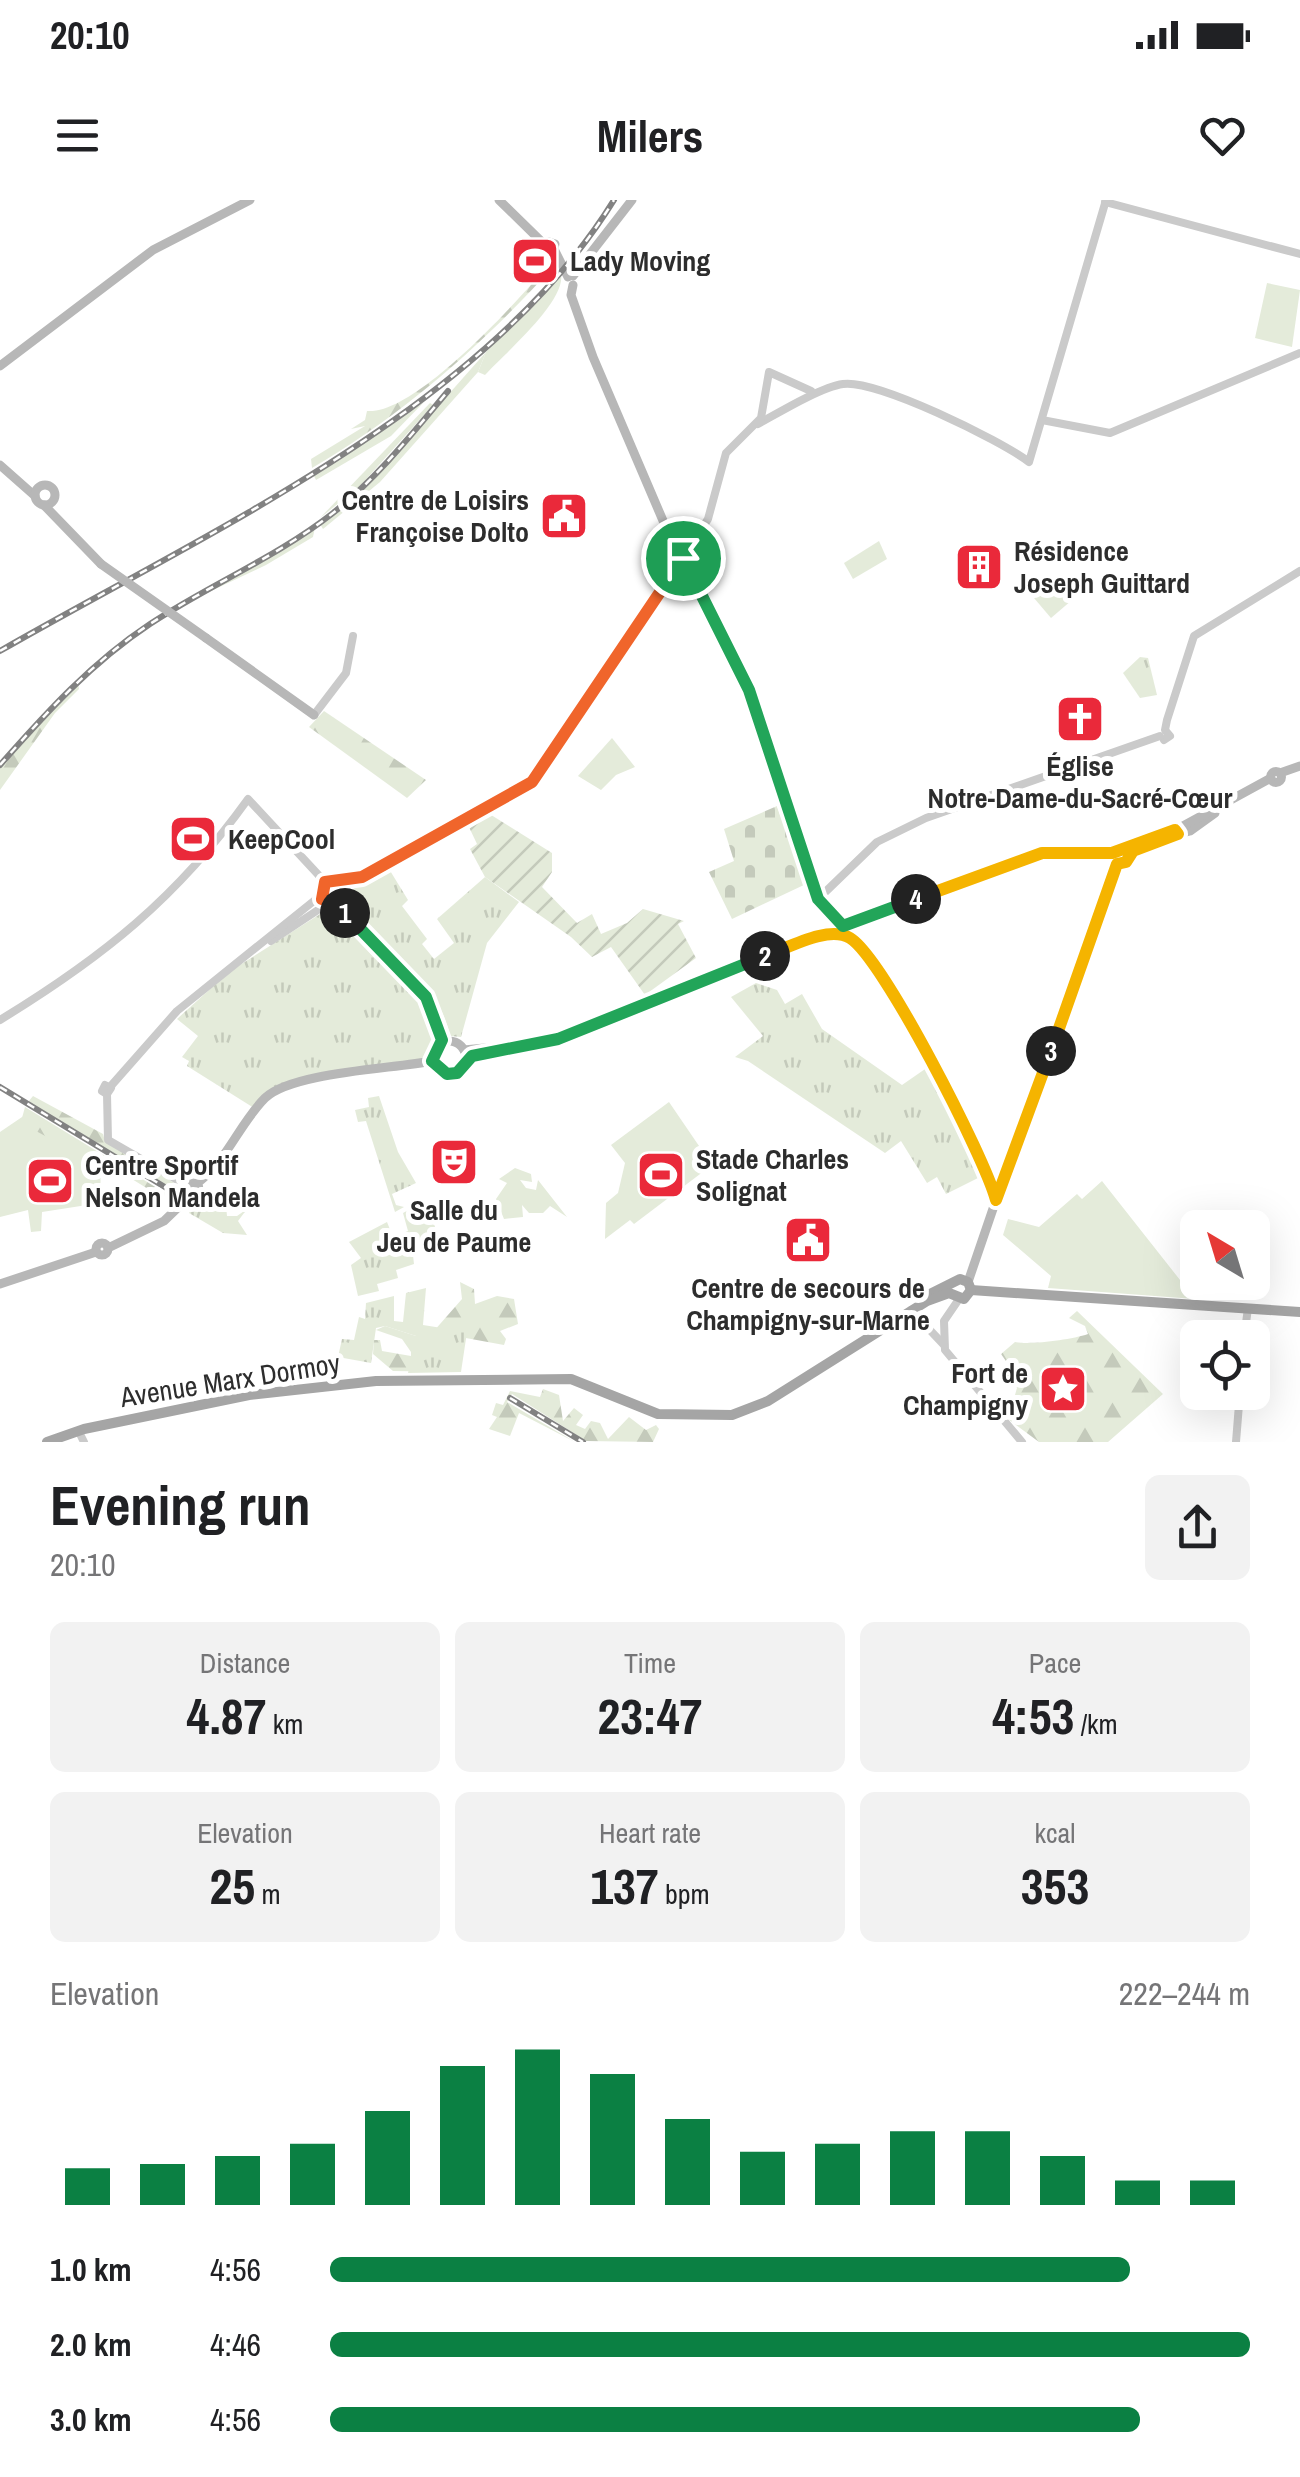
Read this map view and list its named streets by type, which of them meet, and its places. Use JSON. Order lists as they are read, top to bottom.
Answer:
{
  "streets": {
    "main road": ["Avenue Marx Dormoy"]
  },
  "places": {
    "sports": [
      "Lady Moving",
      "KeepCool",
      "Stade Charles Solignat",
      "Centre Sportif Nelson Mandela"
    ],
    "public building": ["Centre de Loisirs Françoise Dolto", "Centre de secours de Champigny-sur-Marne"],
    "building": ["Résidence Joseph Guittard"],
    "church": ["Église Notre-Dame-du-Sacré-Cœur"],
    "theatre": ["Salle du Jeu de Paume"],
    "place": ["Fort de Champigny"]
  },
  "north": "top left",
  "page": {
    "status": "20:10",
    "header": "Milers",
    "pins": [
      "4",
      "1",
      "2",
      "3"
    ],
    "heading": ["Evening run", "20:10"],
    "stats": [
      ["Distance", "4.87 km"],
      ["Time", "23:47"],
      ["Pace", "4:53 /km"],
      ["Elevation", "25 m"],
      ["Heart rate", "137 bpm"],
      ["kcal", "353"]
    ],
    "chart": ["Elevation", "222–244 m"],
    "list": [
      {
        "name": "1.0 km",
        "note": "4:56"
      },
      {
        "name": "2.0 km",
        "note": "4:46"
      },
      {
        "name": "3.0 km",
        "note": "4:56"
      }
    ]
  }
}
